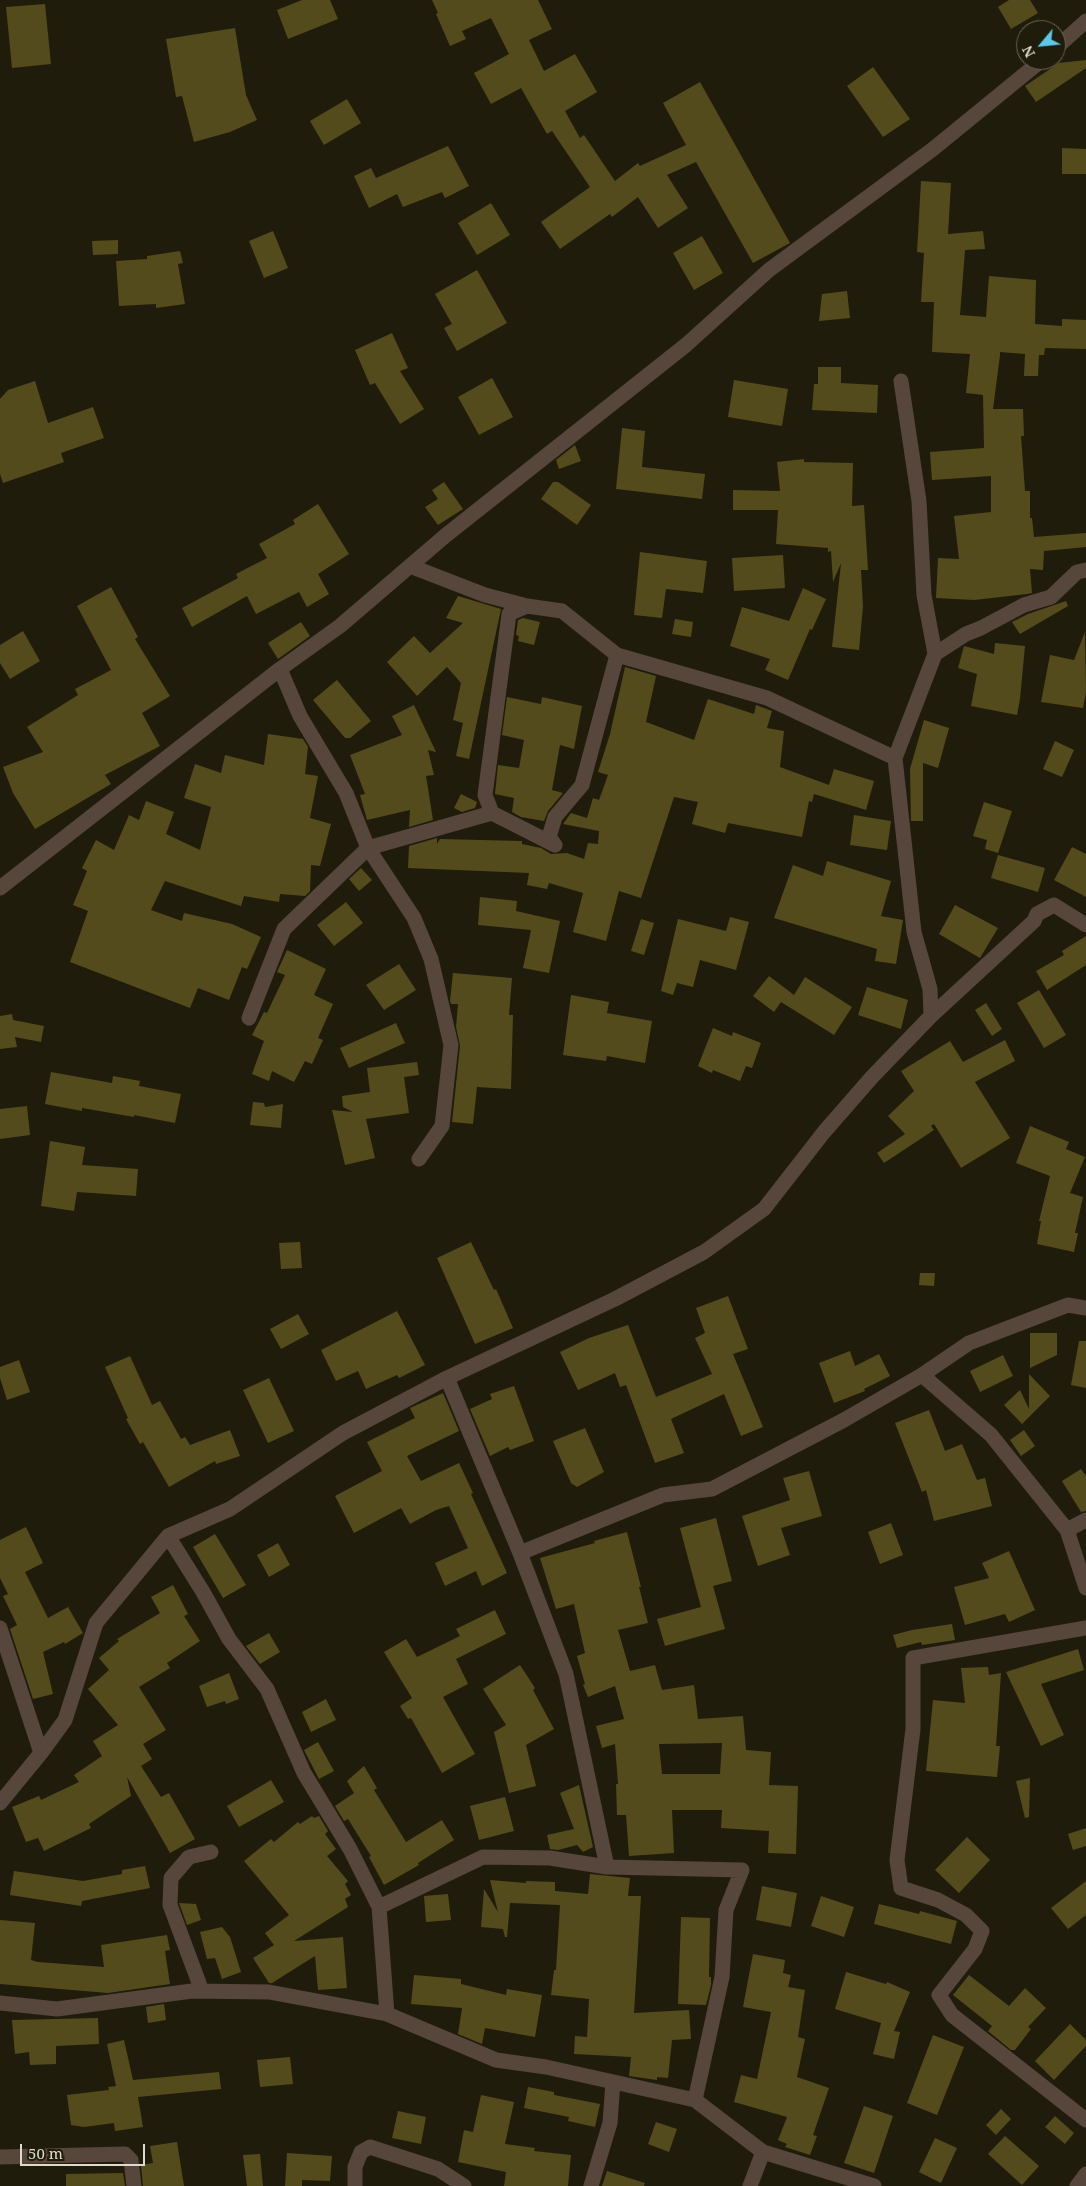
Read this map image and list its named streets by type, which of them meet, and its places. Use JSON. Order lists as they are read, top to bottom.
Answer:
{
  "scale_bar": "50 m",
  "north": "bottom left"
}
